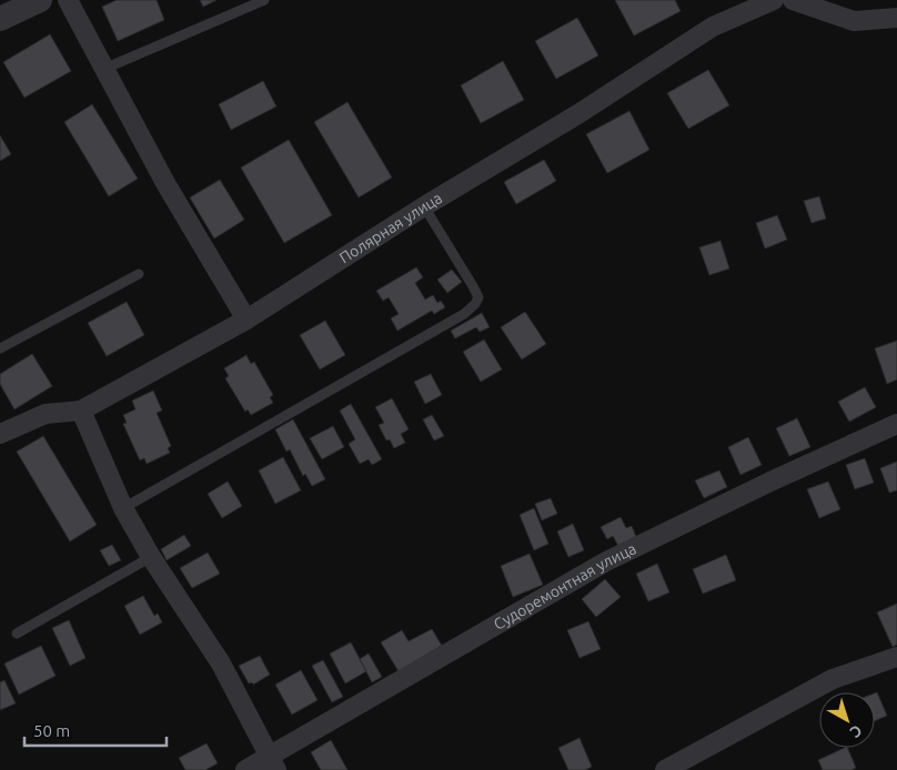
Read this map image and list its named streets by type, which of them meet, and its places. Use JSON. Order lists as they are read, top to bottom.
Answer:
{
  "streets": {
    "street": ["Полярная улица", "Судоремонтная улица"]
  },
  "scale_bar": "50 m",
  "north": "bottom right"
}
